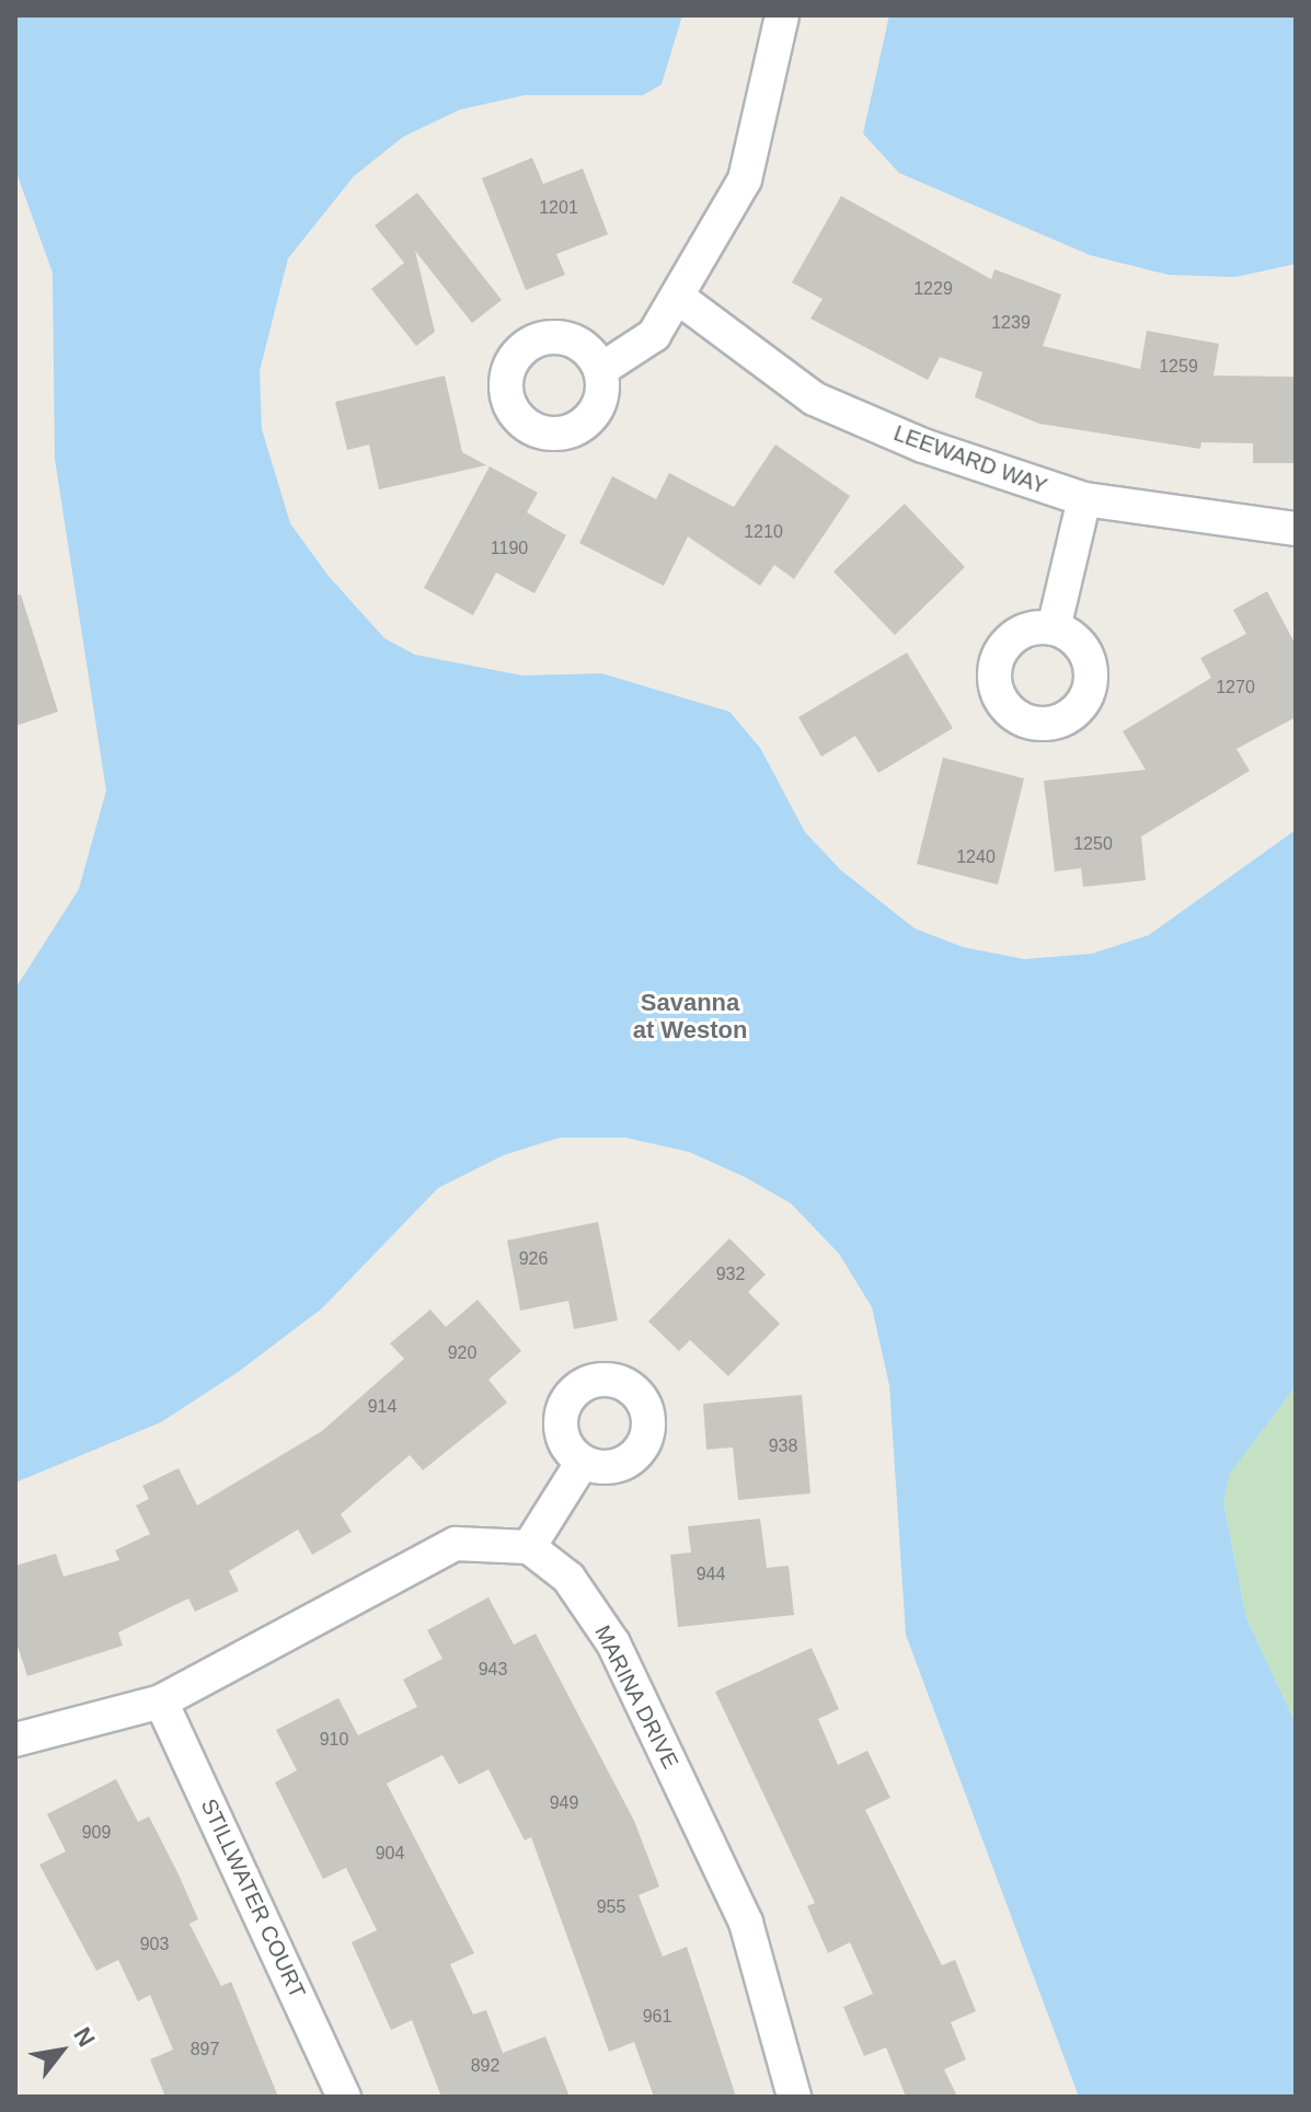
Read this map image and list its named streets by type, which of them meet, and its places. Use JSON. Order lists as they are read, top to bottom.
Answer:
{
  "streets": {
    "street": ["LEEWARD WAY", "MARINA DRIVE", "STILLWATER COURT"]
  },
  "districts": ["Savanna at Weston"],
  "house_numbers": [
    "1201",
    "1229",
    "1239",
    "1259",
    "1210",
    "1190",
    "1270",
    "1250",
    "1240",
    "926",
    "932",
    "920",
    "914",
    "938",
    "944",
    "943",
    "910",
    "949",
    "909",
    "904",
    "955",
    "903",
    "961",
    "897",
    "892"
  ],
  "north": "top right"
}
